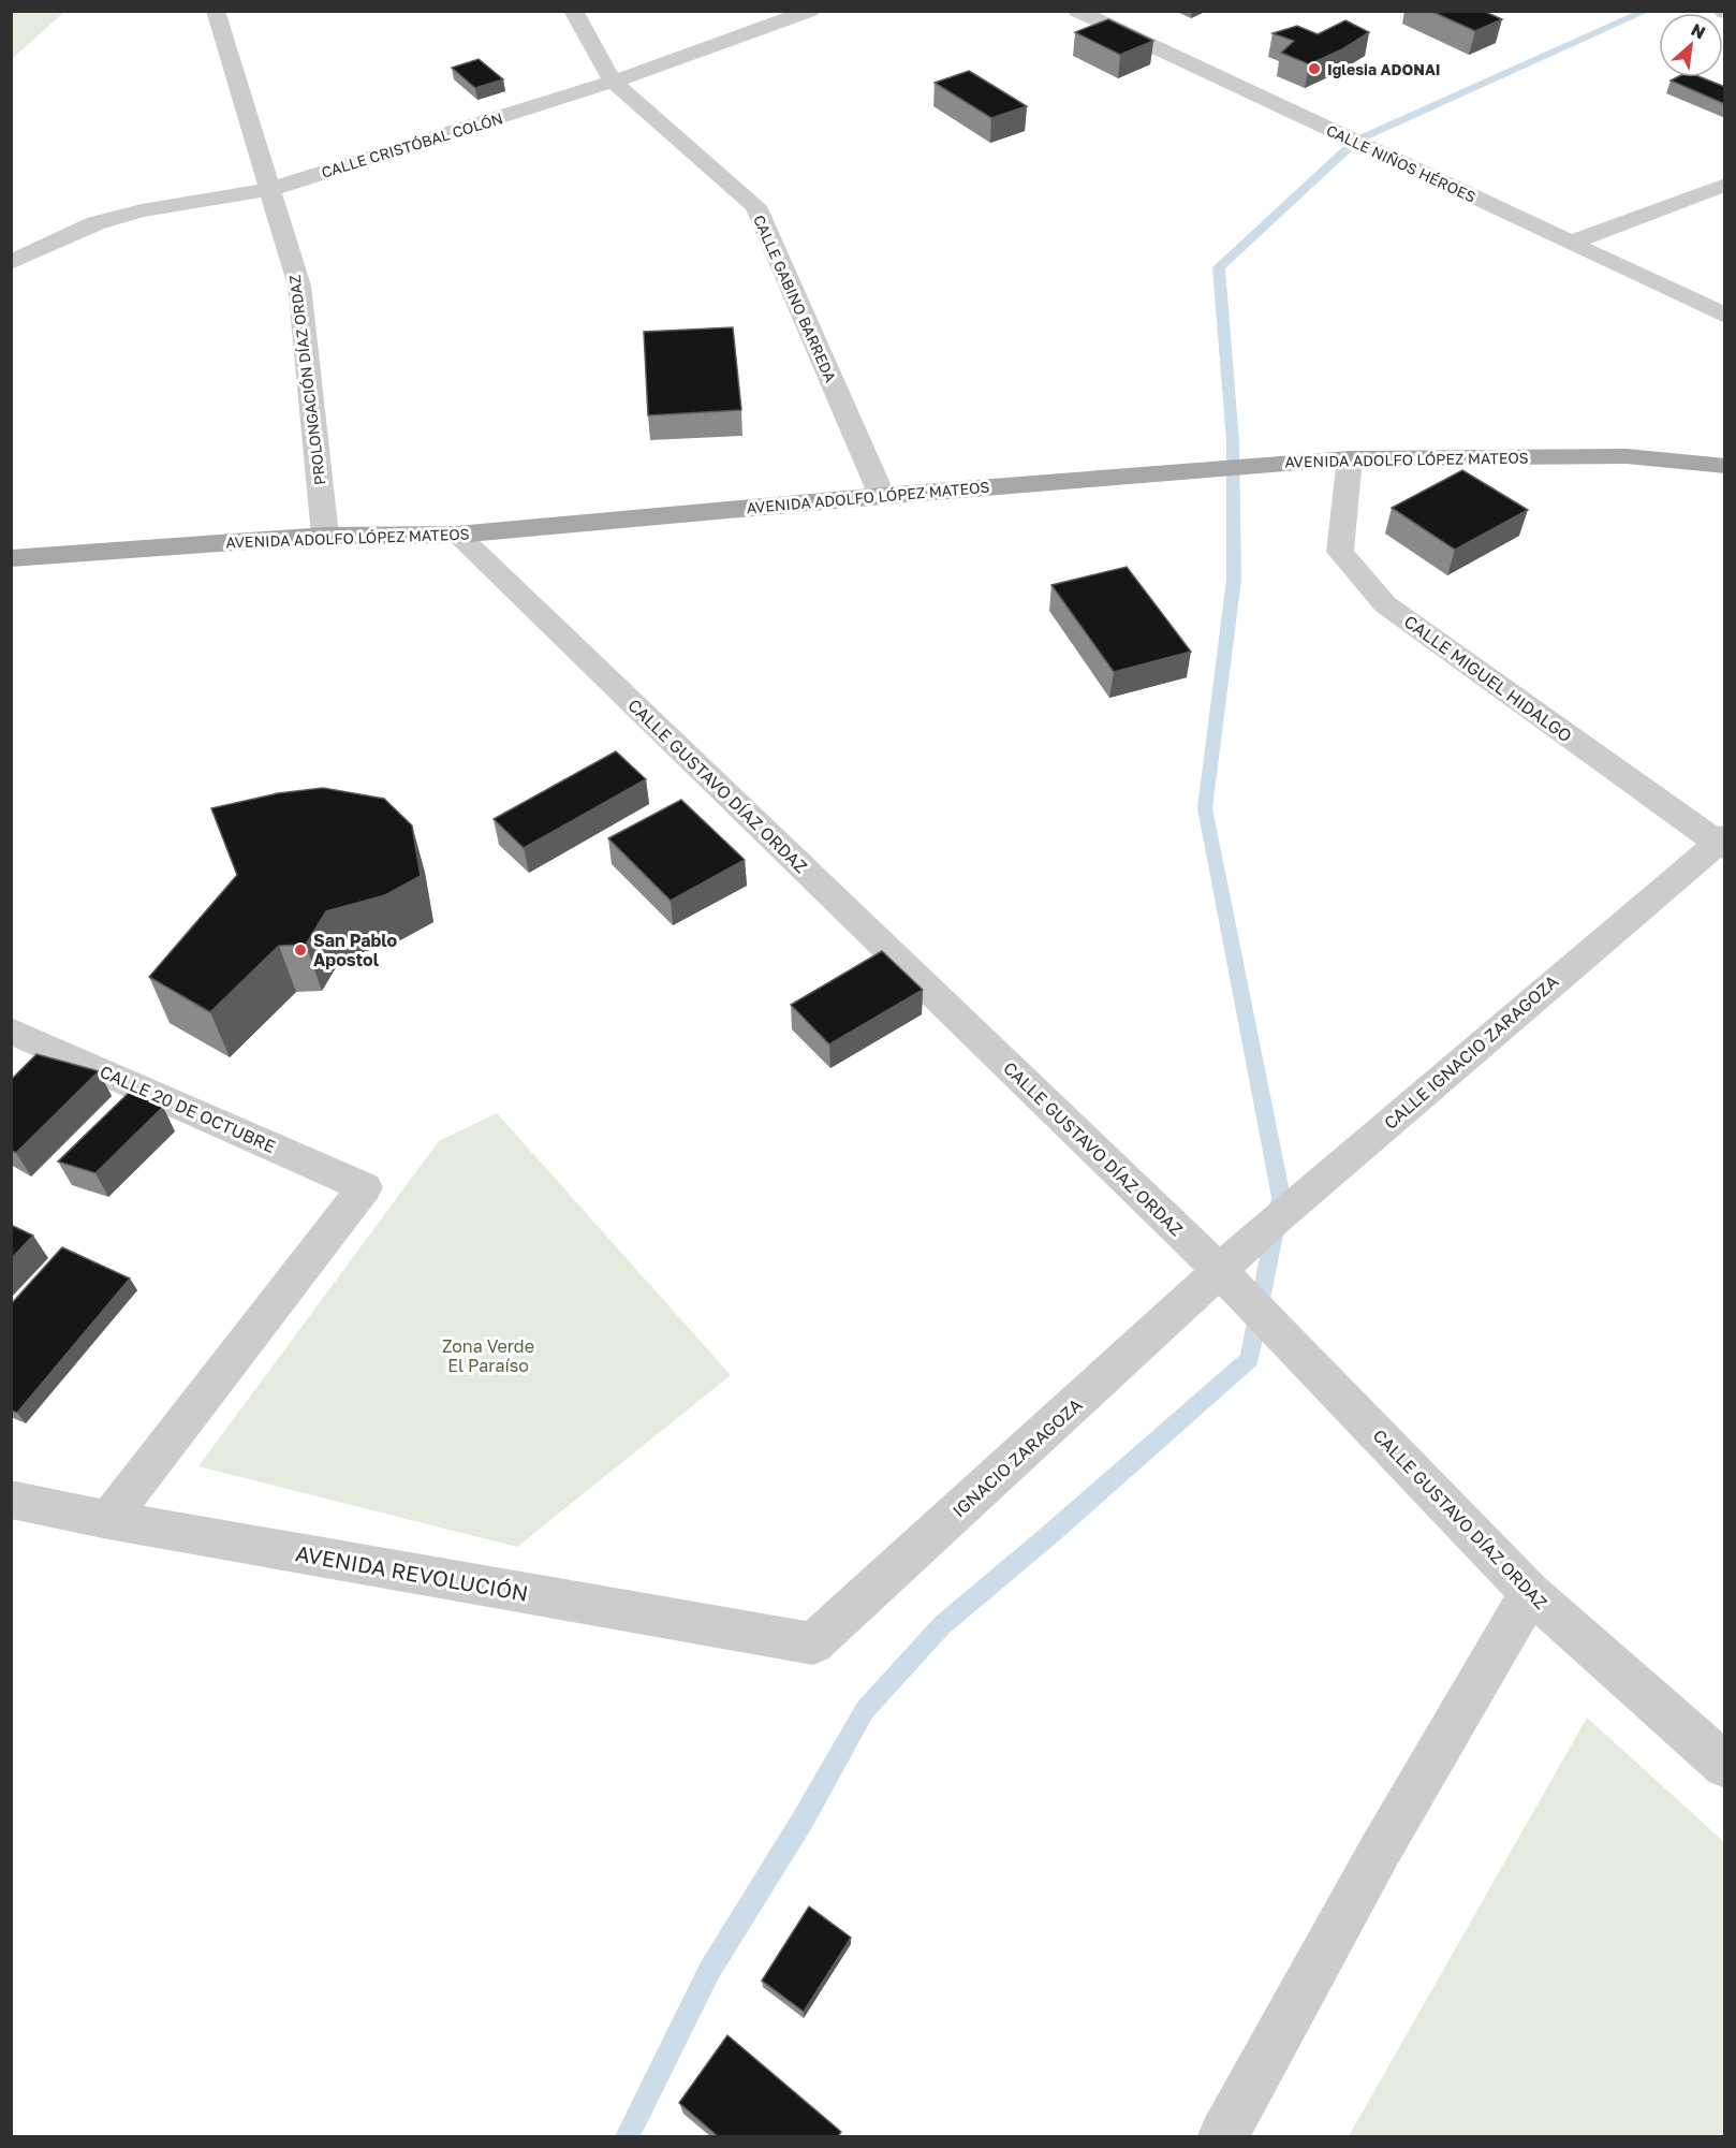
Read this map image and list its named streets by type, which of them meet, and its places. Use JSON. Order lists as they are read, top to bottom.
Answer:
{
  "streets": {
    "main road": ["AVENIDA ADOLFO LÓPEZ MATEOS"],
    "street": [
      "CALLE CRISTÓBAL COLÓN",
      "CALLE NIÑOS HÉROES",
      "CALLE GABINO BARREDA",
      "PROLONGACIÓN DÍAZ ORDAZ",
      "CALLE MIGUEL HIDALGO",
      "CALLE GUSTAVO DÍAZ ORDAZ",
      "CALLE IGNACIO ZARAGOZA",
      "CALLE 20 DE OCTUBRE",
      "IGNACIO ZARAGOZA",
      "AVENIDA REVOLUCIÓN"
    ]
  },
  "crossings": [
    ["CALLE CRISTÓBAL COLÓN", "CALLE GABINO BARREDA"],
    ["CALLE CRISTÓBAL COLÓN", "PROLONGACIÓN DÍAZ ORDAZ"],
    ["CALLE GABINO BARREDA", "AVENIDA ADOLFO LÓPEZ MATEOS"],
    ["PROLONGACIÓN DÍAZ ORDAZ", "AVENIDA ADOLFO LÓPEZ MATEOS"],
    ["AVENIDA ADOLFO LÓPEZ MATEOS", "CALLE MIGUEL HIDALGO"],
    ["AVENIDA ADOLFO LÓPEZ MATEOS", "CALLE GUSTAVO DÍAZ ORDAZ"],
    ["CALLE MIGUEL HIDALGO", "CALLE IGNACIO ZARAGOZA"],
    ["CALLE GUSTAVO DÍAZ ORDAZ", "CALLE IGNACIO ZARAGOZA"],
    ["CALLE GUSTAVO DÍAZ ORDAZ", "IGNACIO ZARAGOZA"],
    ["CALLE IGNACIO ZARAGOZA", "IGNACIO ZARAGOZA"],
    ["CALLE 20 DE OCTUBRE", "AVENIDA REVOLUCIÓN"],
    ["IGNACIO ZARAGOZA", "AVENIDA REVOLUCIÓN"]
  ],
  "parks": ["Zona Verde El Paraíso"],
  "places": ["Iglesia ADONAI", "San Pablo Apostol"],
  "north": "top right"
}
